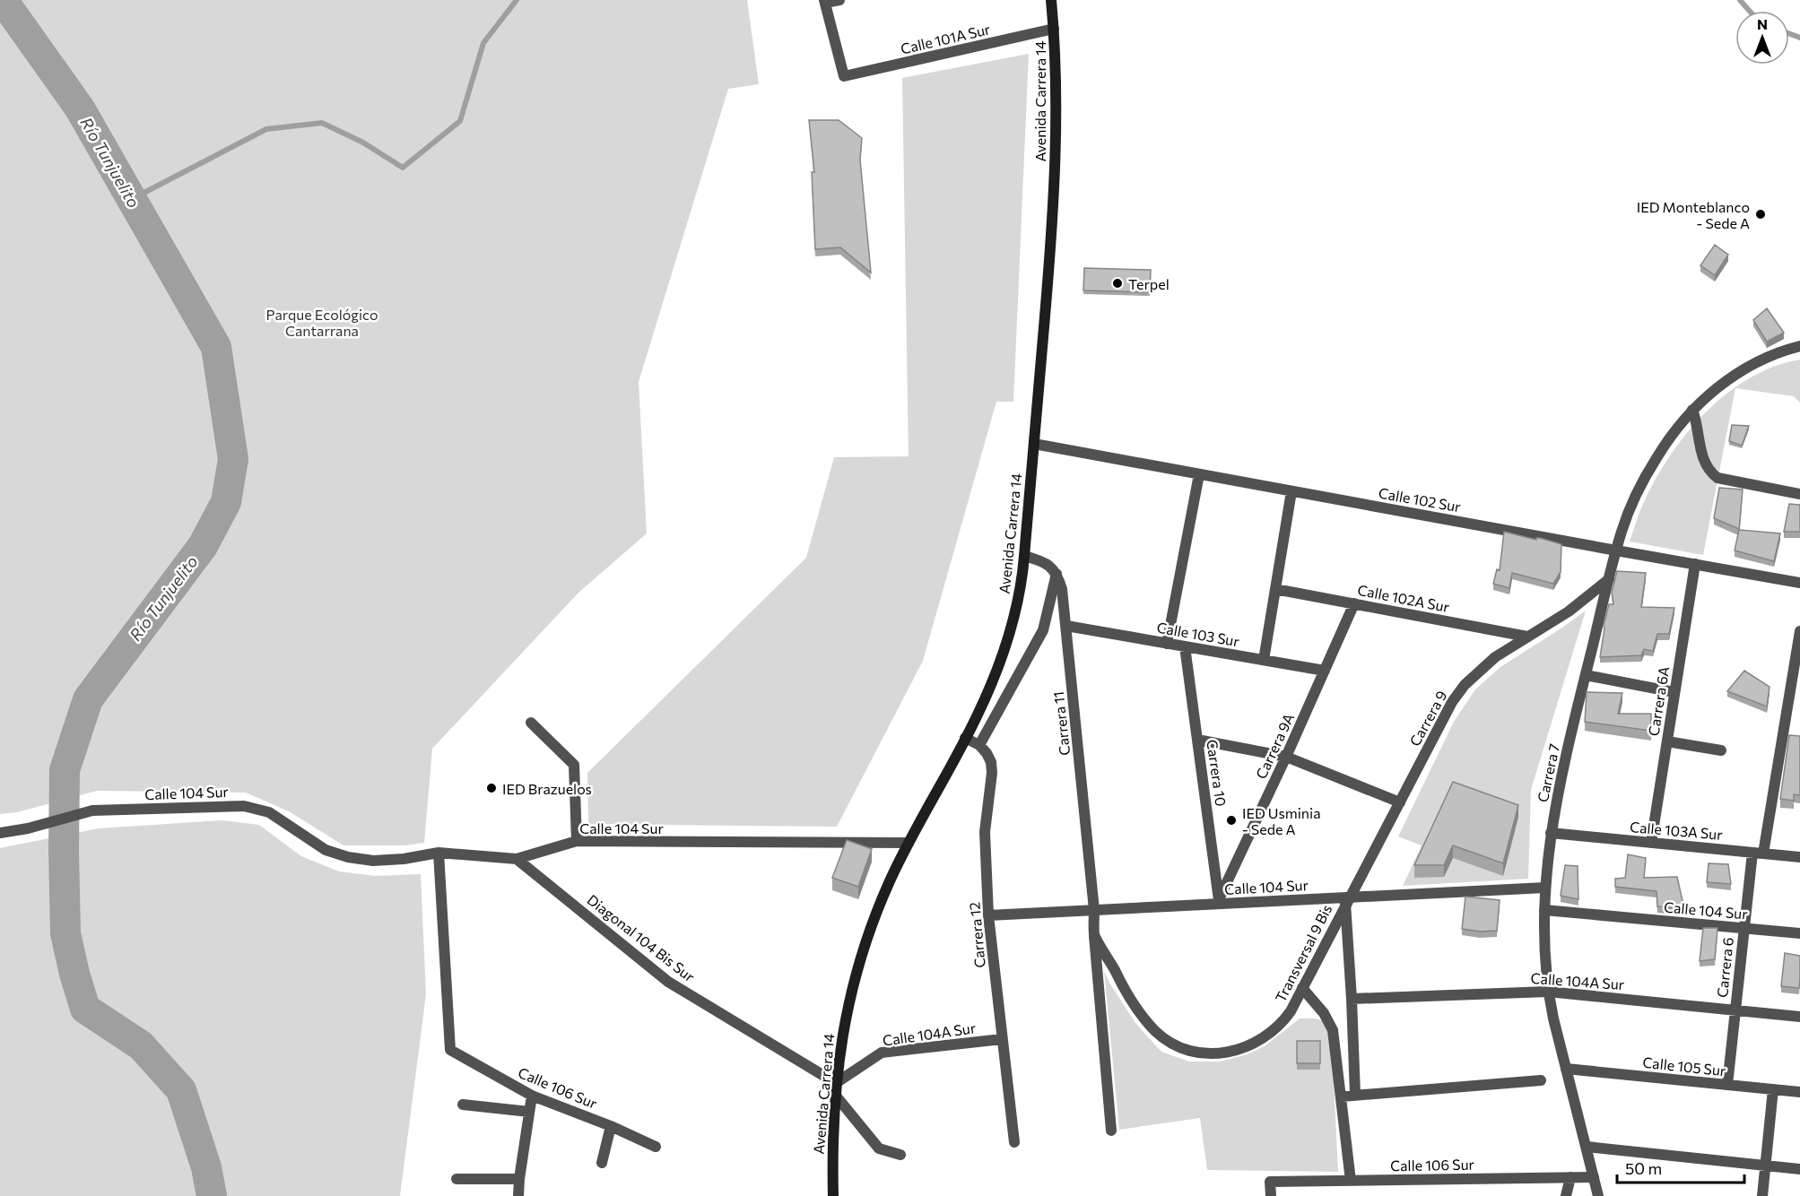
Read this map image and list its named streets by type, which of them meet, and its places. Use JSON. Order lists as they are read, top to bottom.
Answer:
{
  "streets": {
    "main road": ["Avenida Carrera 14"],
    "street": [
      "Calle 101A Sur",
      "Calle 102 Sur",
      "Calle 102A Sur",
      "Calle 103 Sur",
      "Carrera 6A",
      "Carrera 9",
      "Carrera 11",
      "Carrera 9A",
      "Carrera 10",
      "Carrera 7",
      "Calle 104 Sur",
      "Calle 103A Sur",
      "Carrera 12",
      "Diagonal 104 Bis Sur",
      "Transversal 9 Bis",
      "Carrera 6",
      "Calle 104A Sur",
      "Calle 105 Sur",
      "Calle 106 Sur"
    ]
  },
  "crossings": [
    ["Calle 101A Sur", "Avenida Carrera 14"],
    ["Avenida Carrera 14", "Calle 102 Sur"],
    ["Avenida Carrera 14", "Calle 104 Sur"],
    ["Avenida Carrera 14", "Diagonal 104 Bis Sur"],
    ["Avenida Carrera 14", "Calle 104A Sur"],
    ["Calle 102 Sur", "Carrera 6A"],
    ["Calle 102 Sur", "Carrera 7"],
    ["Calle 102A Sur", "Carrera 9"],
    ["Calle 102A Sur", "Carrera 9A"],
    ["Calle 103 Sur", "Carrera 11"],
    ["Calle 103 Sur", "Carrera 9A"],
    ["Calle 103 Sur", "Carrera 10"],
    ["Carrera 6A", "Calle 103A Sur"],
    ["Carrera 9", "Carrera 7"],
    ["Carrera 9", "Calle 104 Sur"],
    ["Carrera 9", "Transversal 9 Bis"],
    ["Carrera 11", "Calle 104 Sur"],
    ["Carrera 11", "Transversal 9 Bis"],
    ["Carrera 9A", "Carrera 10"],
    ["Carrera 9A", "Calle 104 Sur"],
    ["Carrera 10", "Calle 104 Sur"],
    ["Carrera 7", "Calle 104 Sur"],
    ["Carrera 7", "Calle 103A Sur"],
    ["Carrera 7", "Calle 104A Sur"],
    ["Carrera 7", "Calle 105 Sur"],
    ["Carrera 7", "Calle 106 Sur"],
    ["Calle 104 Sur", "Carrera 12"],
    ["Calle 104 Sur", "Diagonal 104 Bis Sur"],
    ["Calle 104 Sur", "Transversal 9 Bis"],
    ["Calle 104 Sur", "Carrera 6"],
    ["Calle 104 Sur", "Calle 106 Sur"],
    ["Calle 103A Sur", "Carrera 6"],
    ["Carrera 12", "Calle 104A Sur"],
    ["Diagonal 104 Bis Sur", "Calle 104A Sur"],
    ["Carrera 6", "Calle 104A Sur"],
    ["Carrera 6", "Calle 105 Sur"]
  ],
  "water": ["Río Tunjuelito"],
  "parks": ["Parque Ecológico Cantarrana"],
  "places": [
    "IED Monteblanco - Sede A",
    "Terpel",
    "IED Brazuelos",
    "IED Usminia - Sede A"
  ],
  "scale_bar": "50 m",
  "north": "top"
}
